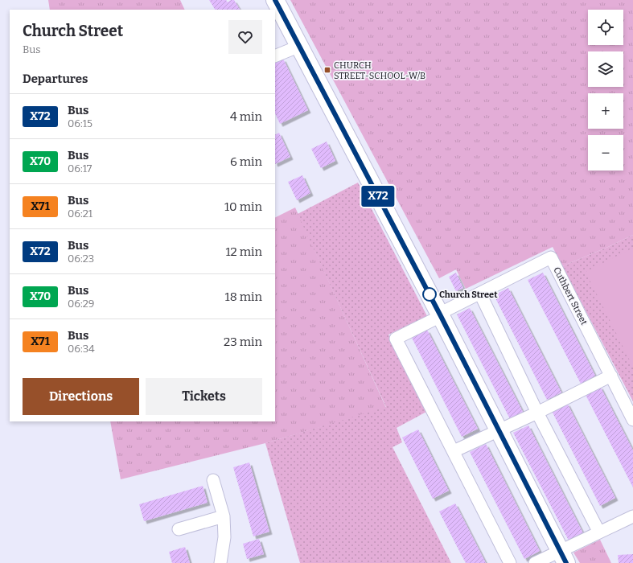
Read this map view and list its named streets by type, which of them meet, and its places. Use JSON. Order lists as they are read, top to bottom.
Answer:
{
  "streets": {
    "street": ["Cuthbert Street"]
  },
  "places": {
    "transit": ["CHURCH STREET-SCHOOL-W/B"],
    "other": ["Church Street"]
  },
  "lines": ["bus line X72"],
  "page": {
    "on_map": "X72",
    "map_buttons": ["+", "−"],
    "heading": [
      ["Church Street", "Bus"],
      "Departures"
    ],
    "list": [
      {
        "mark": "X72",
        "name": "Bus",
        "note": "06:15",
        "value": "4 min"
      },
      {
        "mark": "X70",
        "name": "Bus",
        "note": "06:17",
        "value": "6 min"
      },
      {
        "mark": "X71",
        "name": "Bus",
        "note": "06:21",
        "value": "10 min"
      },
      {
        "mark": "X72",
        "name": "Bus",
        "note": "06:23",
        "value": "12 min"
      },
      {
        "mark": "X70",
        "name": "Bus",
        "note": "06:29",
        "value": "18 min"
      },
      {
        "mark": "X71",
        "name": "Bus",
        "note": "06:34",
        "value": "23 min"
      }
    ],
    "buttons": ["Directions", "Tickets"]
  }
}
